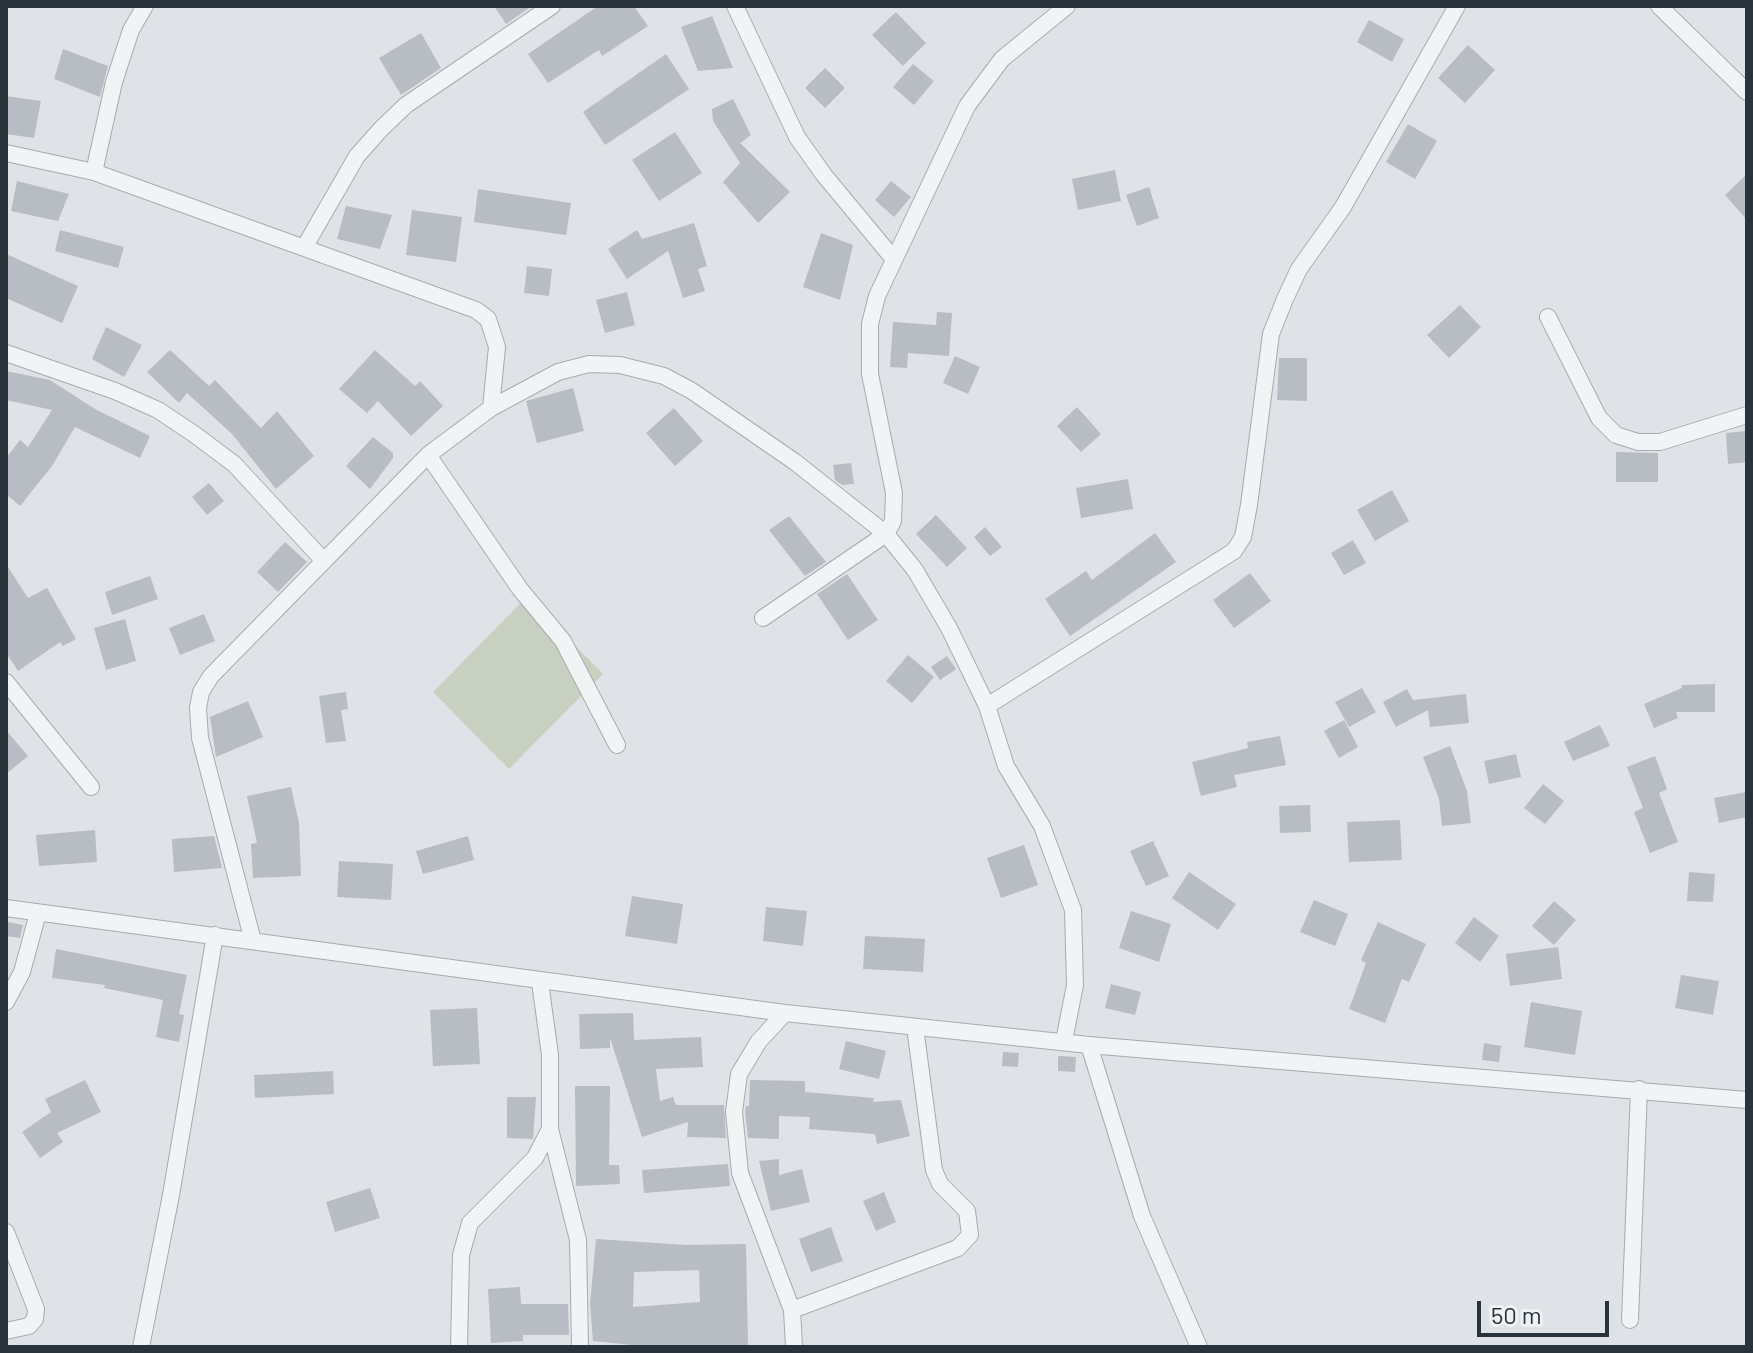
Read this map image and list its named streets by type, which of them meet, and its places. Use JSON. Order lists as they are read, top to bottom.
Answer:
{
  "scale_bar": "50 m"
}
